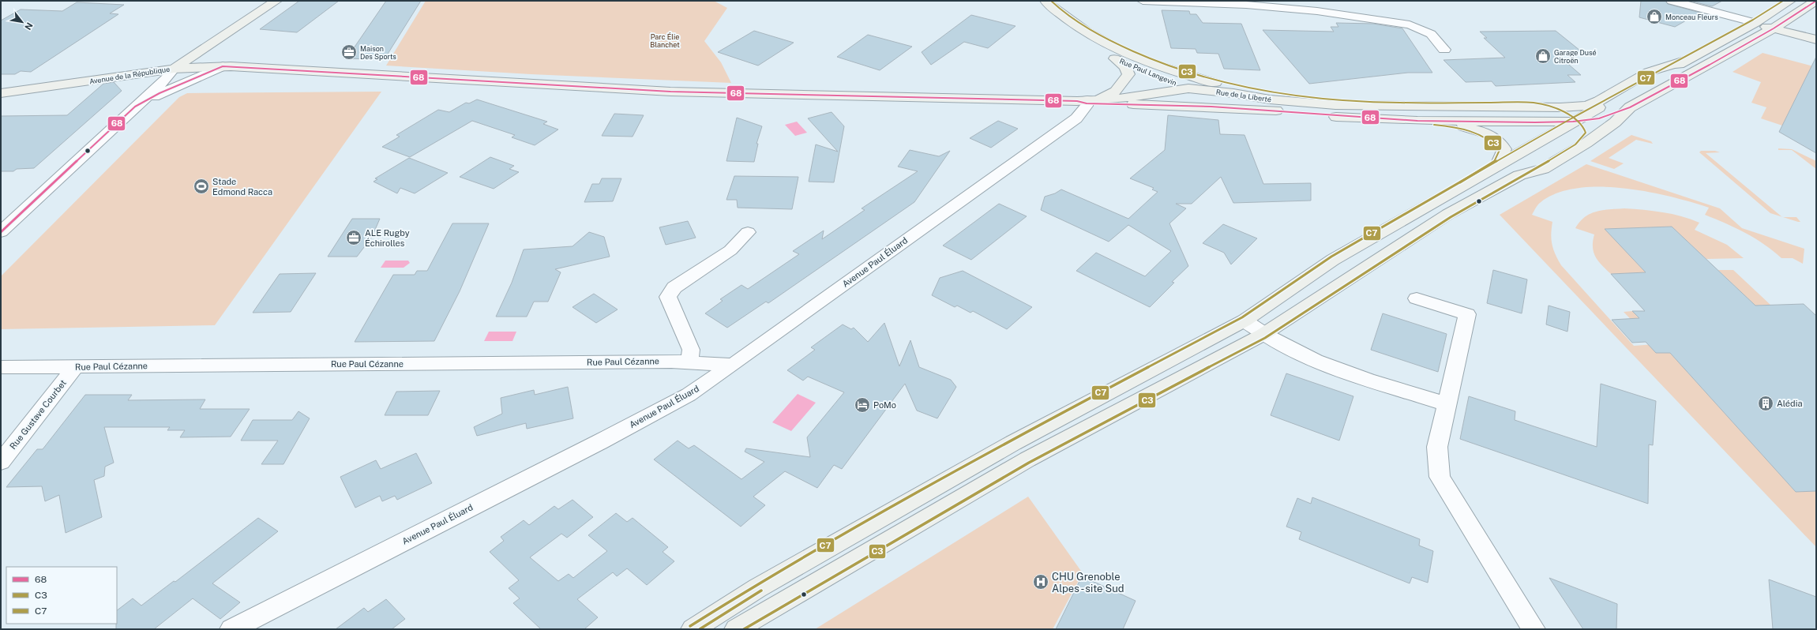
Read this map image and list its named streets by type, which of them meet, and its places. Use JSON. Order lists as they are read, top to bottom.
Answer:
{
  "streets": {
    "street": [
      "Rue Paul Langevin",
      "Avenue de la République",
      "Rue de la Liberté",
      "Avenue Paul Éluard",
      "Rue Paul Cézanne",
      "Rue Gustave Courbet"
    ]
  },
  "crossings": [
    ["Rue Paul Langevin", "Rue de la Liberté"],
    ["Avenue de la République", "Rue de la Liberté"],
    ["Rue de la Liberté", "Avenue Paul Éluard"],
    ["Avenue Paul Éluard", "Rue Paul Cézanne"],
    ["Rue Paul Cézanne", "Rue Gustave Courbet"]
  ],
  "parks": ["Parc Élie Blanchet"],
  "places": {
    "shop": ["Monceau Fleurs", "Garage Dusé Citroën"],
    "office": ["Maison Des Sports", "ALE Rugby Échirolles"],
    "sports": ["Stade Edmond Racca"],
    "building": ["Alédia"],
    "hotel": ["PoMo"],
    "hospital": ["CHU Grenoble Alpes - site Sud"]
  },
  "lines": ["transit line 68", "transit line C3", "transit line C7"],
  "legend": ["68", "C3", "C7"],
  "north": "bottom right"
}
